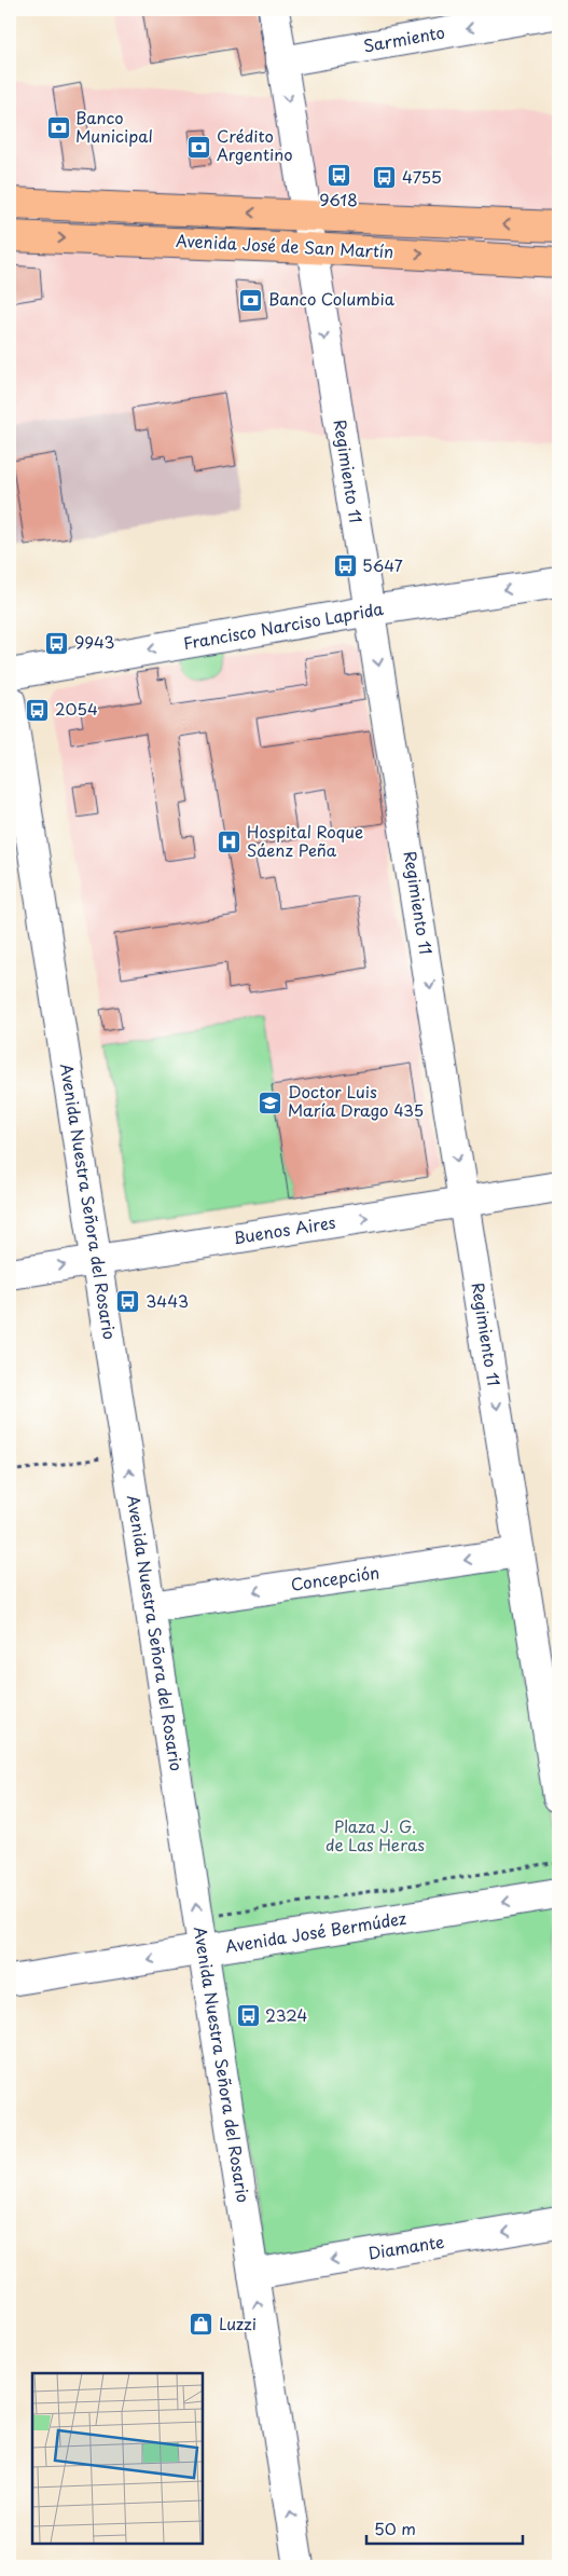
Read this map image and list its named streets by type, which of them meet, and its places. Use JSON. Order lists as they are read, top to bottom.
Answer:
{
  "streets": {
    "main road": ["Avenida José de San Martín"],
    "street": [
      "Sarmiento",
      "Regimiento 11",
      "Francisco Narciso Laprida",
      "Avenida Nuestra Señora del Rosario",
      "Buenos Aires",
      "Concepción",
      "Avenida José Bermúdez",
      "Diamante"
    ]
  },
  "crossings": [
    ["Sarmiento", "Regimiento 11"],
    ["Avenida José de San Martín", "Regimiento 11"],
    ["Regimiento 11", "Francisco Narciso Laprida"],
    ["Regimiento 11", "Buenos Aires"],
    ["Regimiento 11", "Concepción"],
    ["Avenida Nuestra Señora del Rosario", "Buenos Aires"],
    ["Avenida Nuestra Señora del Rosario", "Concepción"],
    ["Avenida Nuestra Señora del Rosario", "Avenida José Bermúdez"],
    ["Avenida Nuestra Señora del Rosario", "Diamante"]
  ],
  "one_way": [
    "Sarmiento",
    "Regimiento 11",
    "Francisco Narciso Laprida",
    "Avenida Nuestra Señora del Rosario",
    "Buenos Aires",
    "Concepción",
    "Avenida José Bermúdez",
    "Diamante"
  ],
  "parks": ["Plaza J. G. de Las Heras"],
  "places": {
    "bank": ["Banco Municipal", "Crédito Argentino", "Banco Columbia"],
    "bus stop": [
      "9618",
      "4755",
      "5647",
      "9943",
      "2054",
      "3443",
      "2324"
    ],
    "hospital": ["Hospital Roque Sáenz Peña"],
    "school or university": ["Doctor Luis María Drago 435"],
    "shop": ["Luzzi"]
  },
  "scale_bar": "50 m"
}
